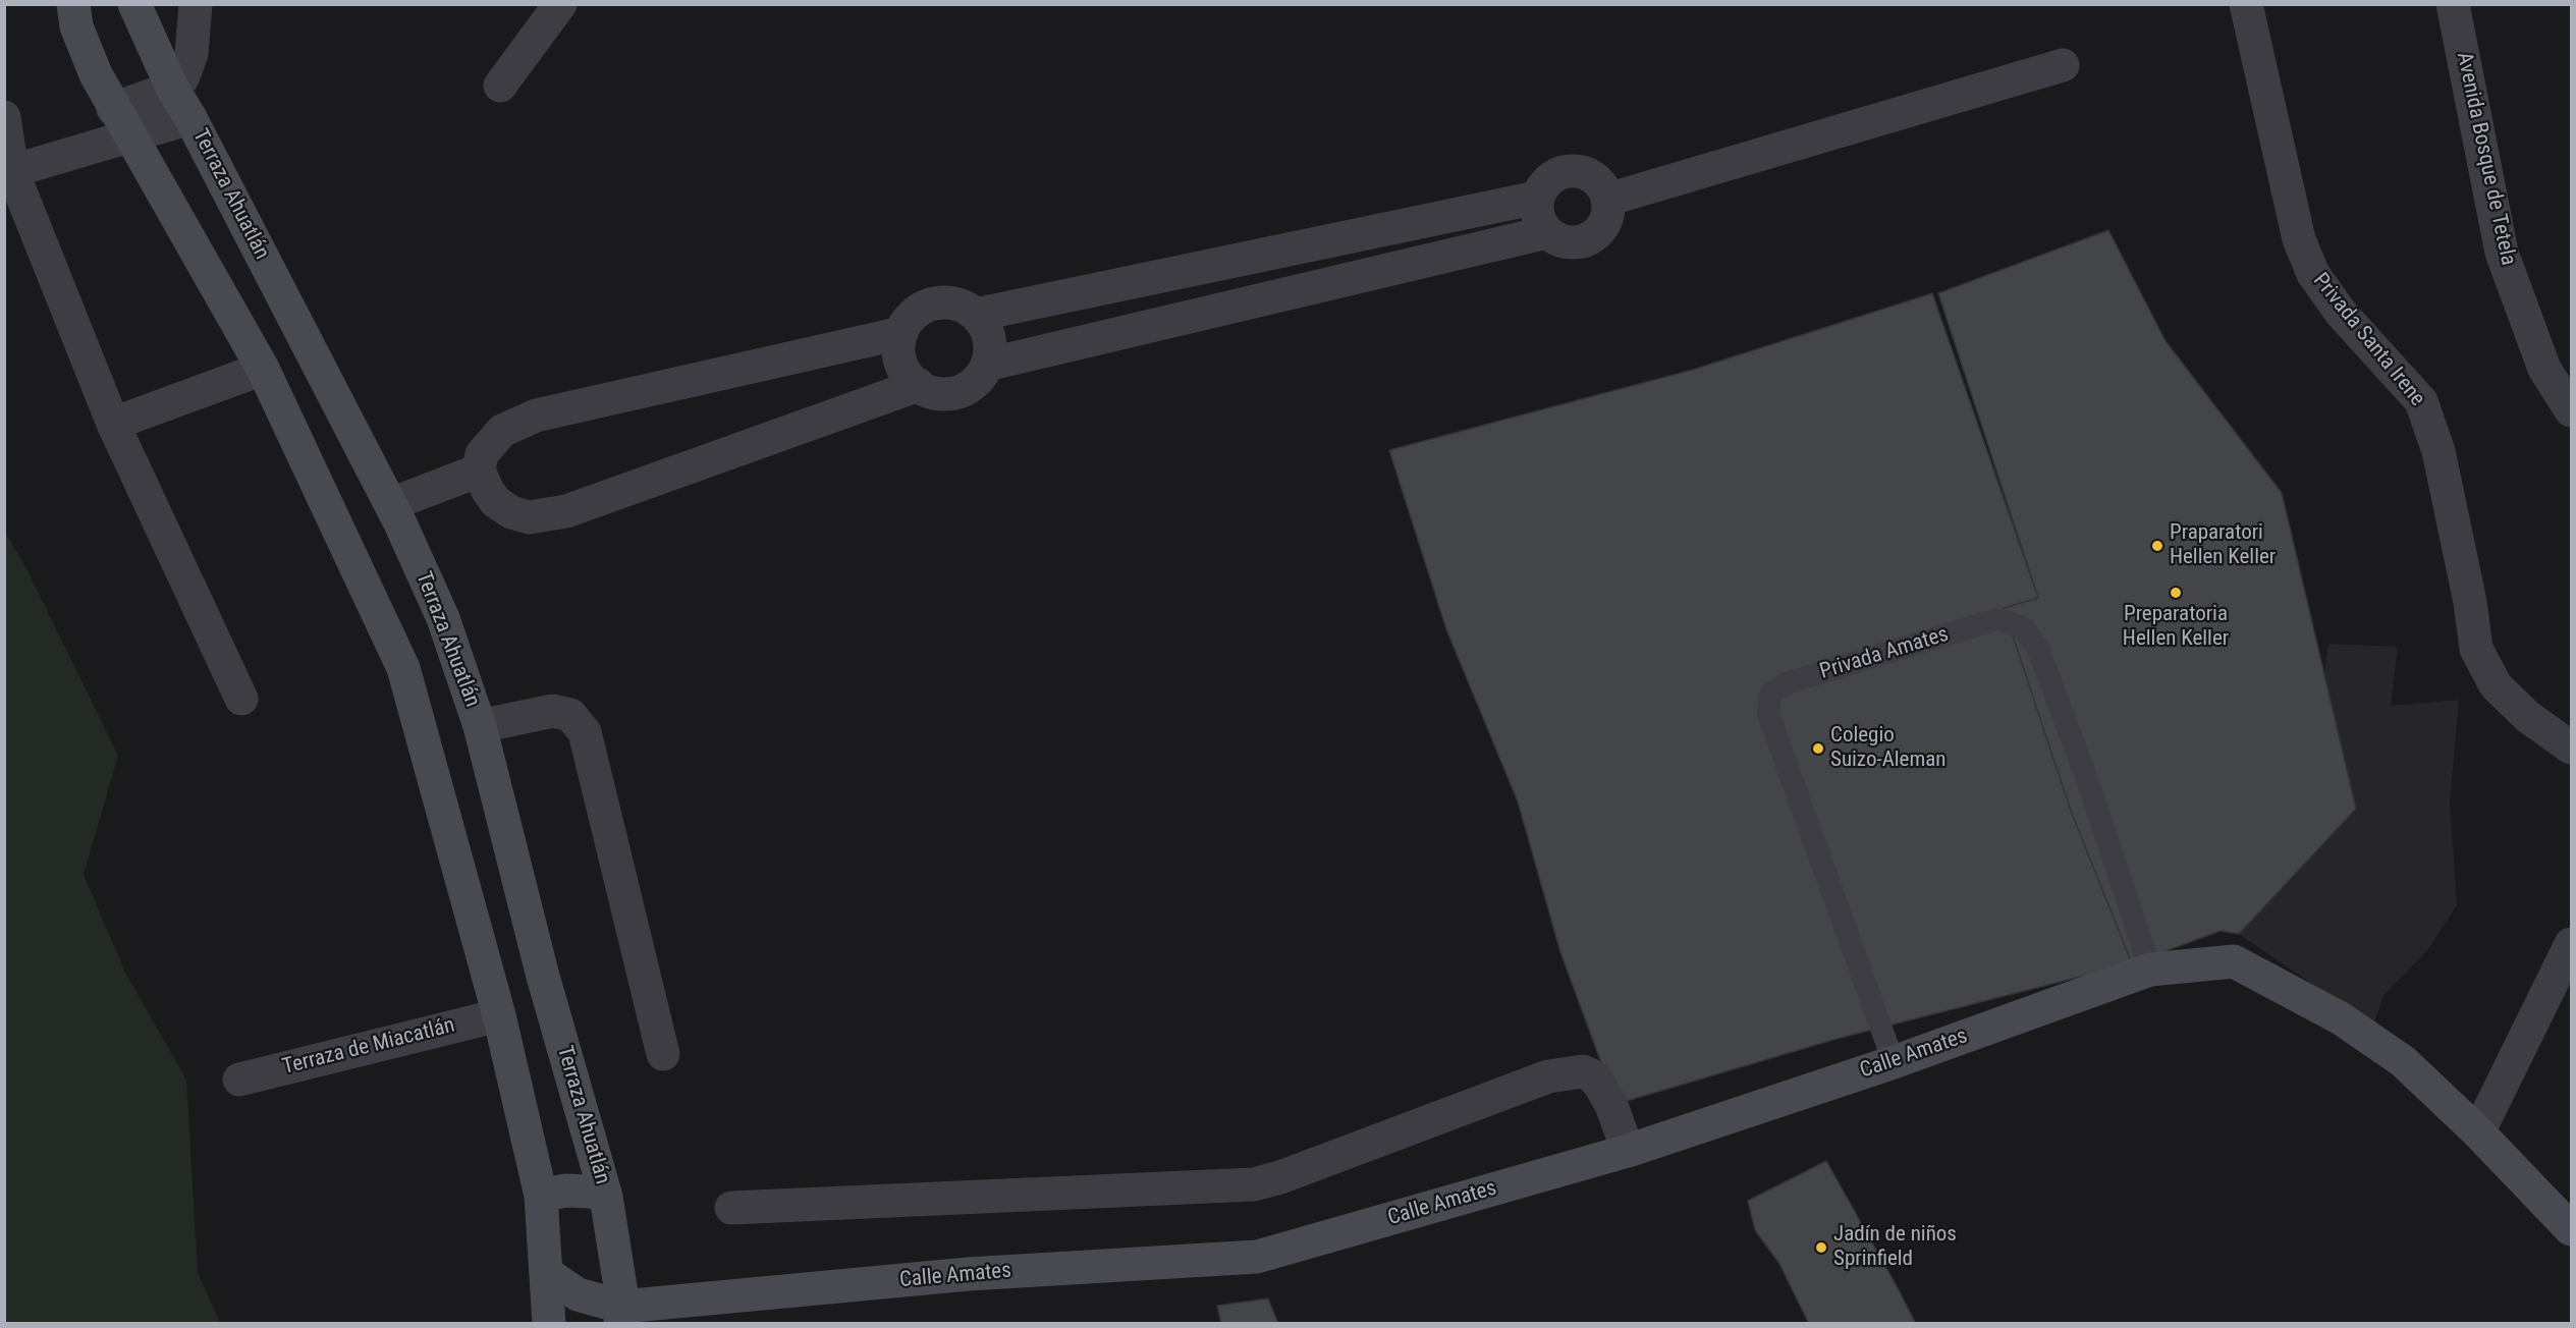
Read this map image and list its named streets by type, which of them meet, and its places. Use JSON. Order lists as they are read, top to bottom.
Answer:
{
  "streets": {
    "street": [
      "Avenida Bosque de Tetela",
      "Terraza Ahuatlán",
      "Privada Santa Irene",
      "Terraza de Miacatlán",
      "Calle Amates"
    ],
    "lane": ["Privada Amates"]
  },
  "crossings": [
    ["Terraza Ahuatlán", "Calle Amates"],
    ["Privada Amates", "Calle Amates"]
  ],
  "places": [
    "Praparatori Hellen Keller",
    "Preparatoria Hellen Keller",
    "Colegio Suizo-Aleman",
    "Jadín de niños Sprinfield"
  ]
}
